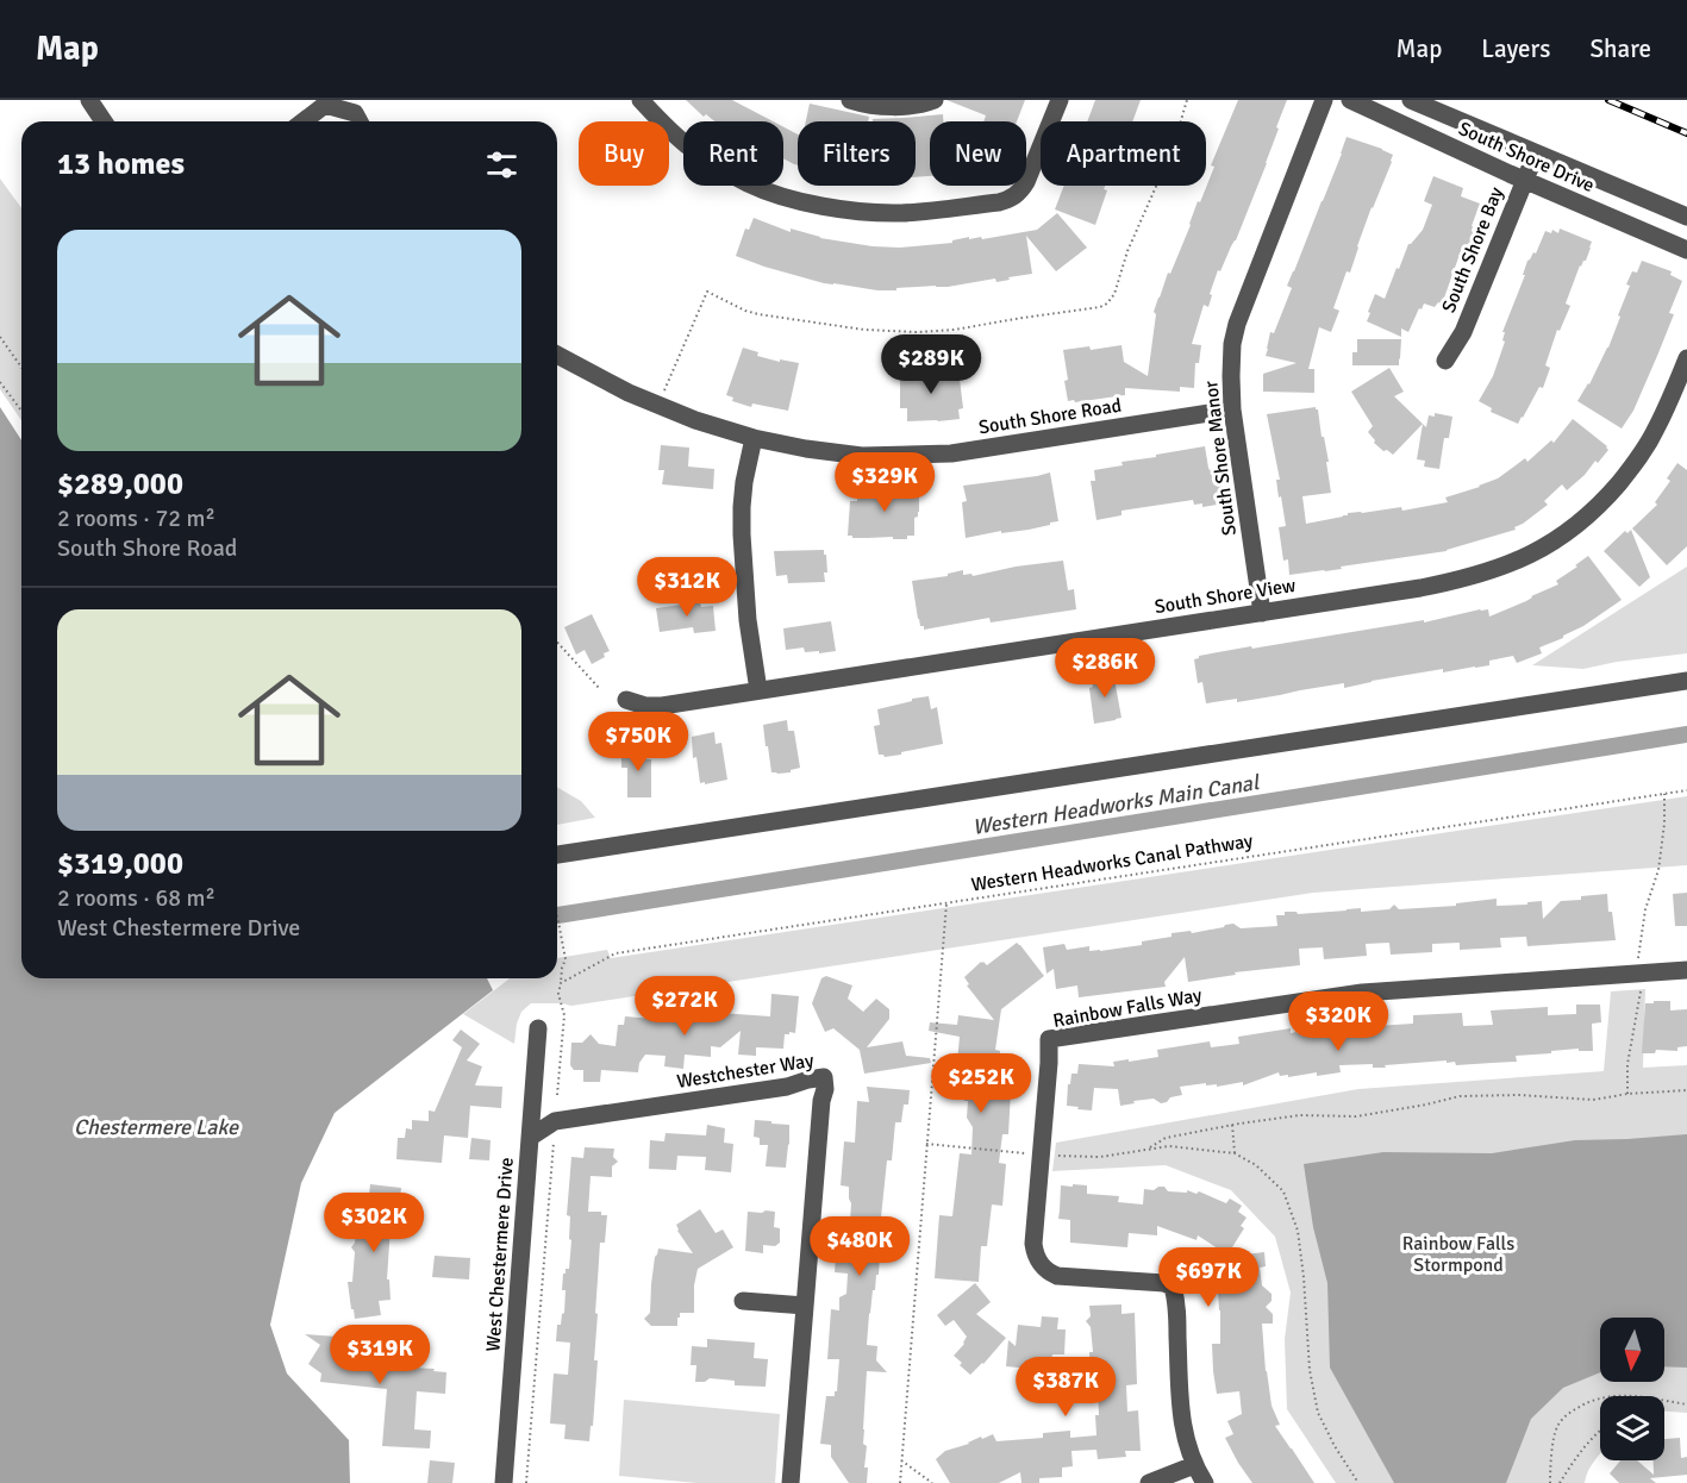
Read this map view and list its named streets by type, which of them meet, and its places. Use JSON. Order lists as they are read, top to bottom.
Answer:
{
  "streets": {
    "street": [
      "South Shore Drive",
      "South Shore Bay",
      "South Shore Road",
      "South Shore Manor",
      "South Shore View",
      "Rainbow Falls Way",
      "Westchester Way",
      "West Chestermere Drive"
    ],
    "path": ["Western Headworks Canal Pathway"]
  },
  "crossings": [
    ["South Shore Drive", "South Shore Bay"],
    ["South Shore Road", "South Shore Manor"],
    ["South Shore Manor", "South Shore View"],
    ["Westchester Way", "West Chestermere Drive"]
  ],
  "water": ["Western Headworks Main Canal", "Chestermere Lake"],
  "parks": ["Rainbow Falls Stormpond"],
  "north": "bottom",
  "page": {
    "header": "Map",
    "nav": ["Map", "Layers", "Share"],
    "chip": [
      "Buy",
      "Rent",
      "Filters",
      "New",
      "Apartment"
    ],
    "heading": "13 homes",
    "list": [
      {
        "name": "$289,000",
        "note": "2 rooms · 72 m² · South Shore Road"
      },
      {
        "name": "$319,000",
        "note": "2 rooms · 68 m² · West Chestermere Drive"
      }
    ],
    "price": [
      "$289K",
      "$329K",
      "$312K",
      "$286K",
      "$750K",
      "$272K",
      "$320K",
      "$252K",
      "$302K",
      "$480K",
      "$697K",
      "$319K",
      "$387K"
    ]
  }
}
